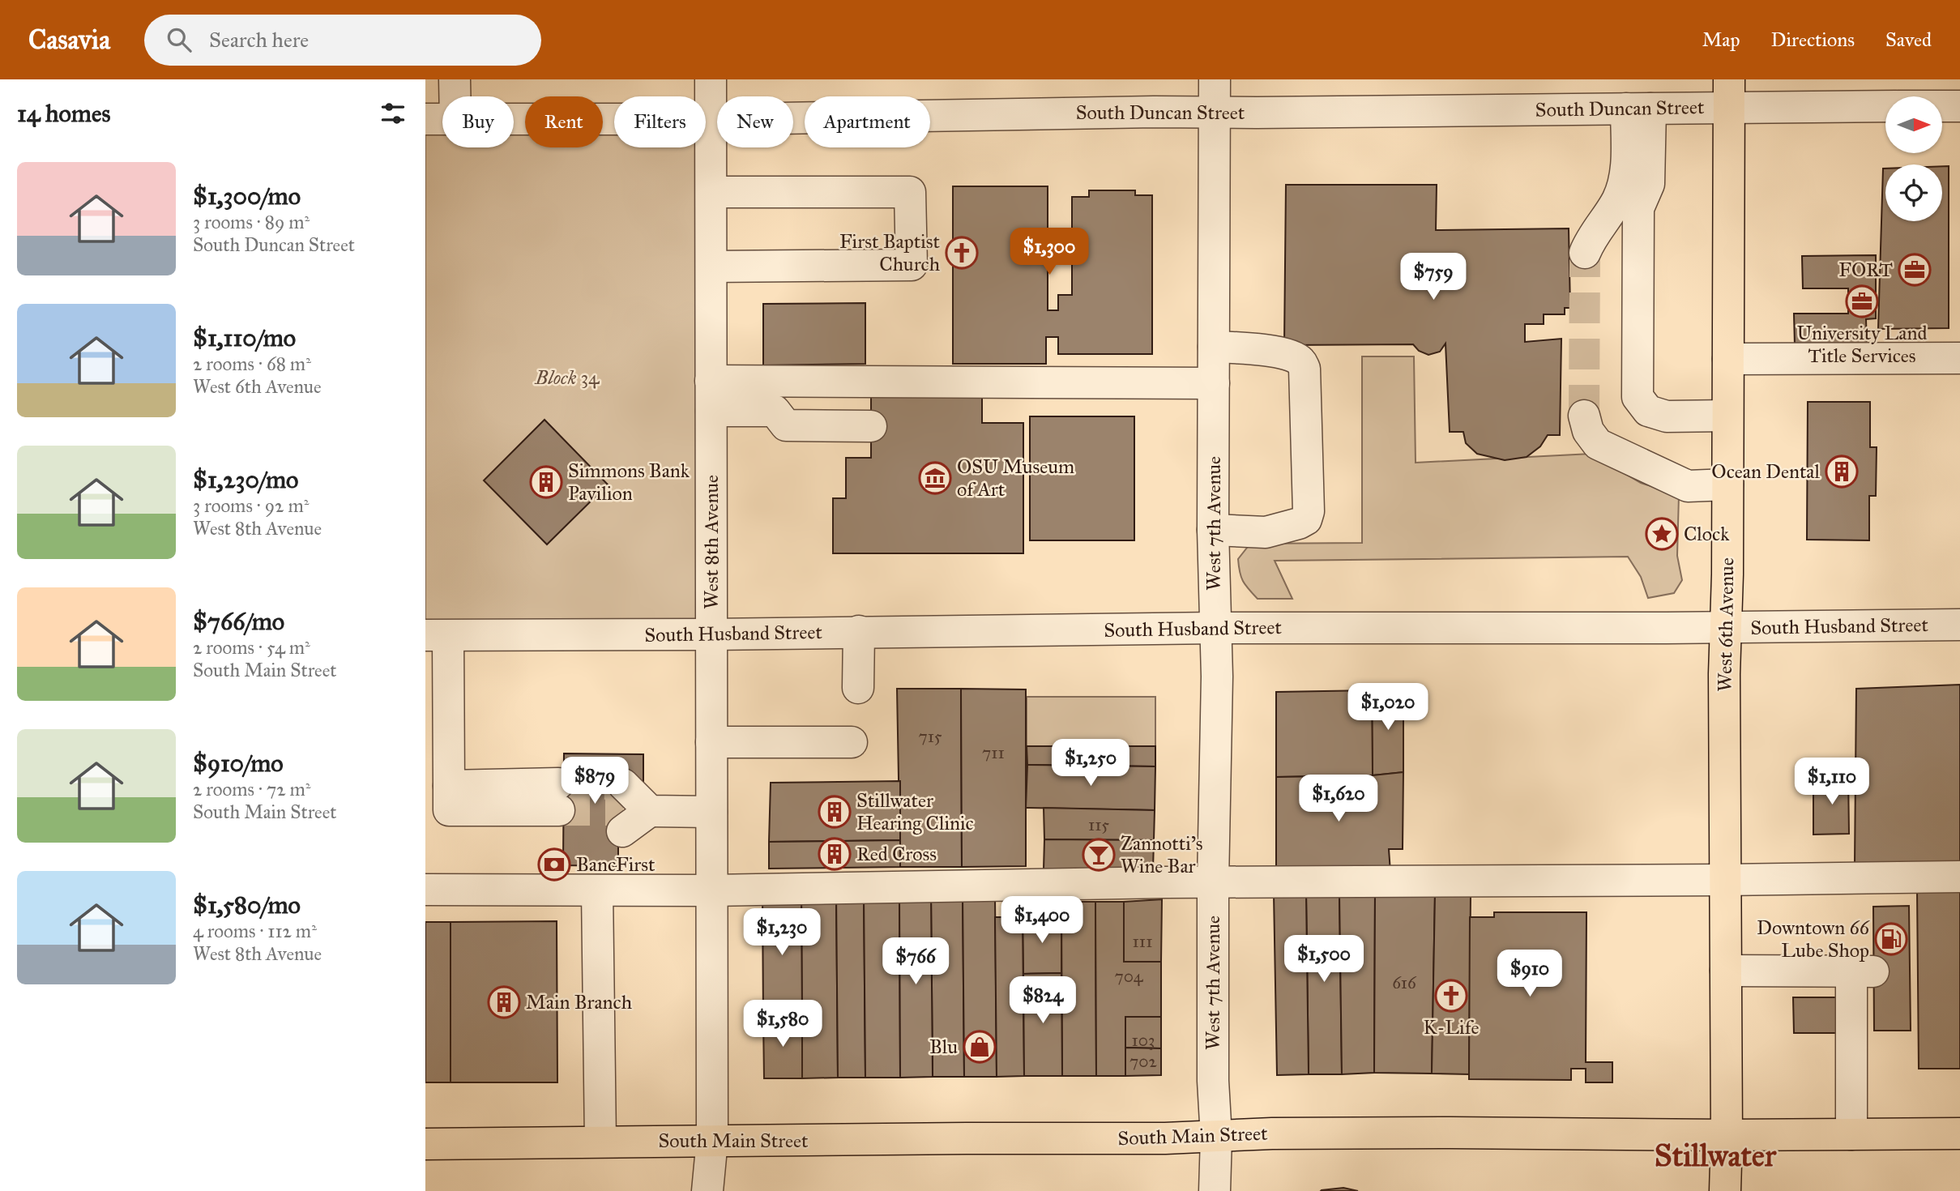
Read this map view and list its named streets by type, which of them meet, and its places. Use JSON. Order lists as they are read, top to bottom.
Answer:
{
  "streets": {
    "main road": ["West 6th Avenue", "South Main Street"],
    "street": [
      "South Duncan Street",
      "West 7th Avenue",
      "West 8th Avenue",
      "South Husband Street"
    ]
  },
  "crossings": [
    ["South Duncan Street", "West 7th Avenue"],
    ["South Duncan Street", "West 8th Avenue"],
    ["South Duncan Street", "West 6th Avenue"],
    ["West 7th Avenue", "South Husband Street"],
    ["West 7th Avenue", "South Main Street"],
    ["West 8th Avenue", "South Husband Street"],
    ["West 8th Avenue", "South Main Street"],
    ["West 6th Avenue", "South Husband Street"],
    ["West 6th Avenue", "South Main Street"]
  ],
  "districts": ["Stillwater"],
  "parks": ["Block 34"],
  "places": {
    "church": ["First Baptist Church", "K-Life"],
    "office": ["FORT", "University Land Title Services"],
    "building": [
      "Ocean Dental",
      "Simmons Bank Pavilion",
      "Stillwater Hearing Clinic",
      "Red Cross",
      "Main Branch"
    ],
    "museum": ["OSU Museum of Art"],
    "place": ["Clock"],
    "bar": ["Zannotti's Wine Bar"],
    "bank": ["BancFirst"],
    "fuel station": ["Downtown 66 Lube Shop"],
    "shop": ["Blu"]
  },
  "house_numbers": [
    "715",
    "711",
    "115",
    "111",
    "704",
    "616",
    "103",
    "702"
  ],
  "north": "right",
  "page": {
    "header": "Casavia",
    "search": "Search here",
    "nav": ["Map", "Directions", "Saved"],
    "heading": "14 homes",
    "chip": [
      "Buy",
      "Rent",
      "Filters",
      "New",
      "Apartment"
    ],
    "list": [
      {
        "name": "$1,300/mo",
        "note": "3 rooms · 89 m² · South Duncan Street"
      },
      {
        "name": "$1,110/mo",
        "note": "2 rooms · 68 m² · West 6th Avenue"
      },
      {
        "name": "$1,230/mo",
        "note": "3 rooms · 92 m² · West 8th Avenue"
      },
      {
        "name": "$766/mo",
        "note": "2 rooms · 54 m² · South Main Street"
      },
      {
        "name": "$910/mo",
        "note": "2 rooms · 72 m² · South Main Street"
      },
      {
        "name": "$1,580/mo",
        "note": "4 rooms · 112 m² · West 8th Avenue"
      }
    ],
    "price": [
      "$1,300",
      "$759",
      "$1,020",
      "$1,250",
      "$879",
      "$1,110",
      "$1,620",
      "$1,400",
      "$1,230",
      "$1,500",
      "$766",
      "$910",
      "$824",
      "$1,580"
    ]
  }
}
